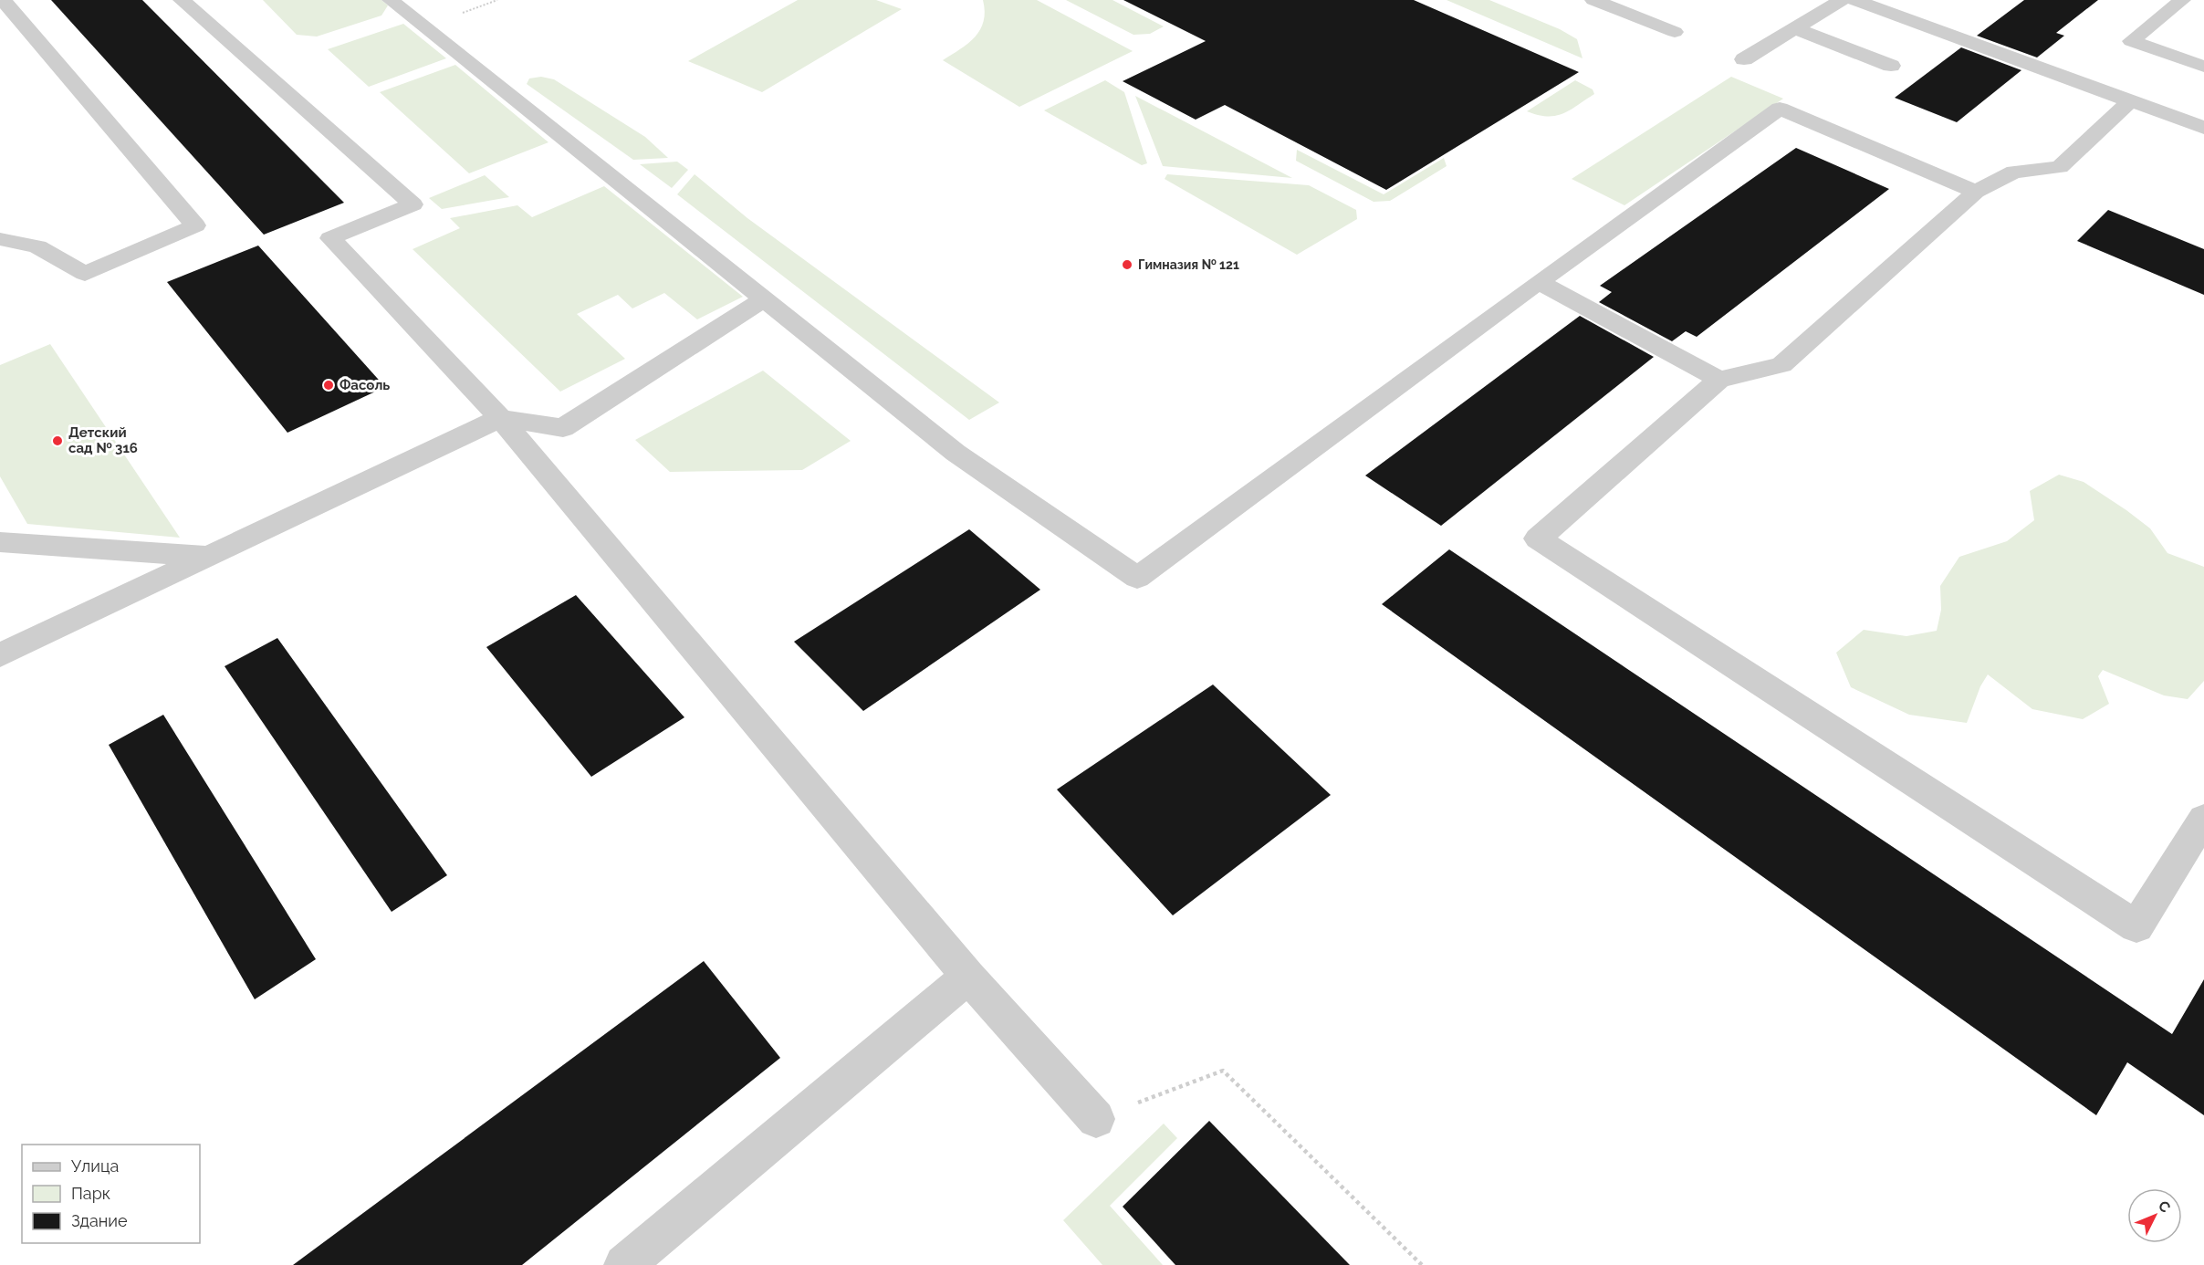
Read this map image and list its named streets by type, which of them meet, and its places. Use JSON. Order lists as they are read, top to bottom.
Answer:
{
  "places": ["Гимназия № 121", "Фасоль", "Детский сад № 316"],
  "legend": ["Улица", "Парк", "Здание"],
  "north": "top right"
}
